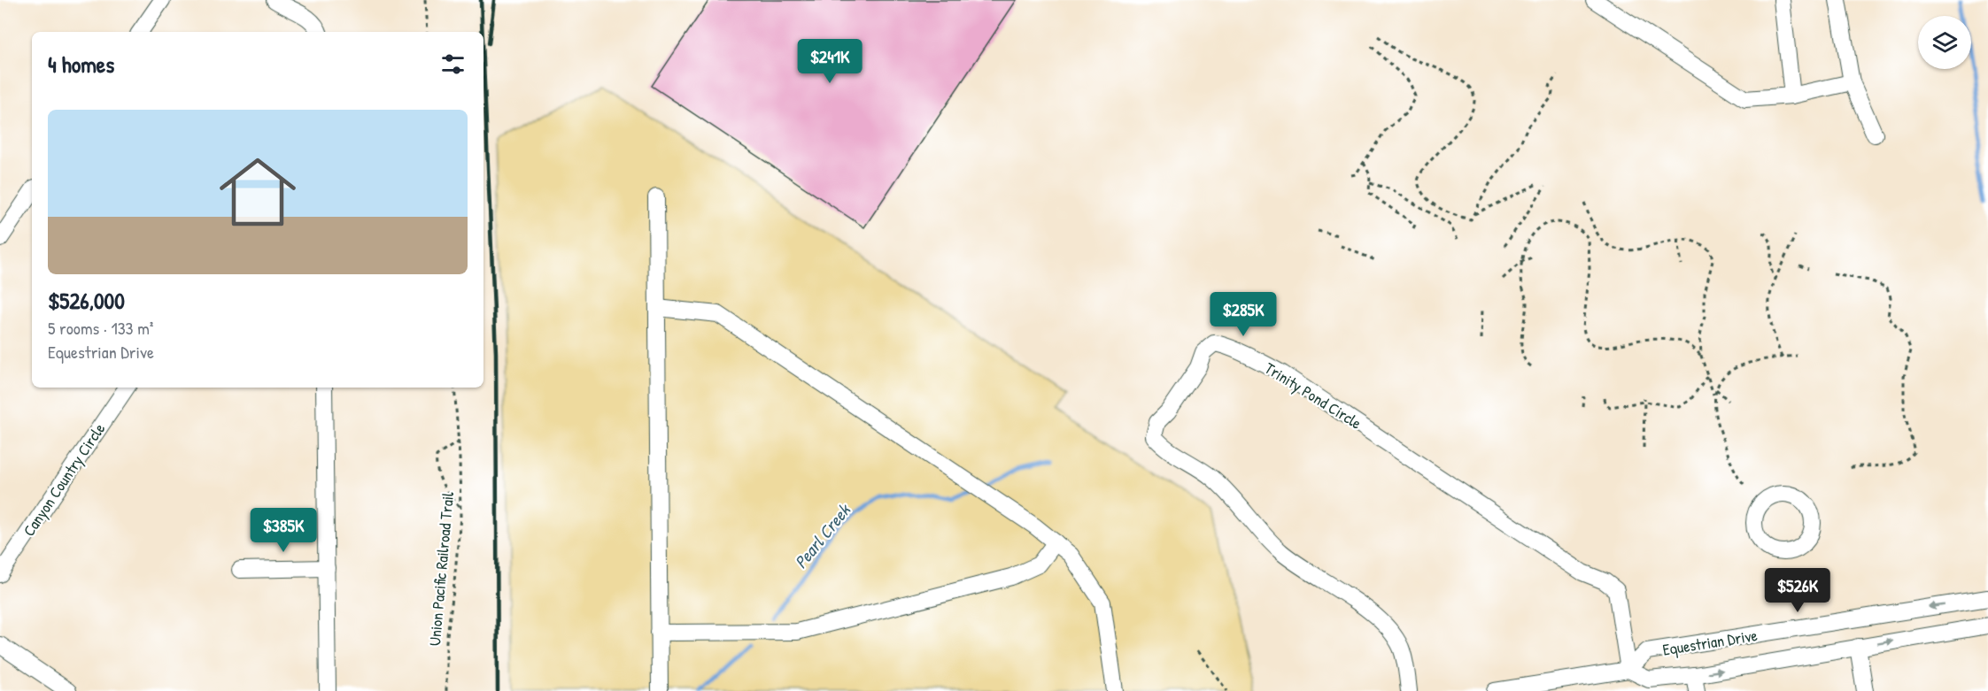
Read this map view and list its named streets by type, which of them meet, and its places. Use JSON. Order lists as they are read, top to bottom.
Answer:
{
  "streets": {
    "street": ["Trinity Pond Circle", "Canyon Country Circle", "Equestrian Drive"],
    "path": ["Union Pacific Railroad Trail"]
  },
  "crossings": [
    ["Trinity Pond Circle", "Equestrian Drive"]
  ],
  "water": ["Pearl Creek"],
  "page": {
    "heading": "4 homes",
    "price": [
      "$241K",
      "$285K",
      "$385K",
      "$526K"
    ],
    "list": [
      {
        "name": "$526,000",
        "note": "5 rooms · 133 m² · Equestrian Drive"
      }
    ]
  }
}
